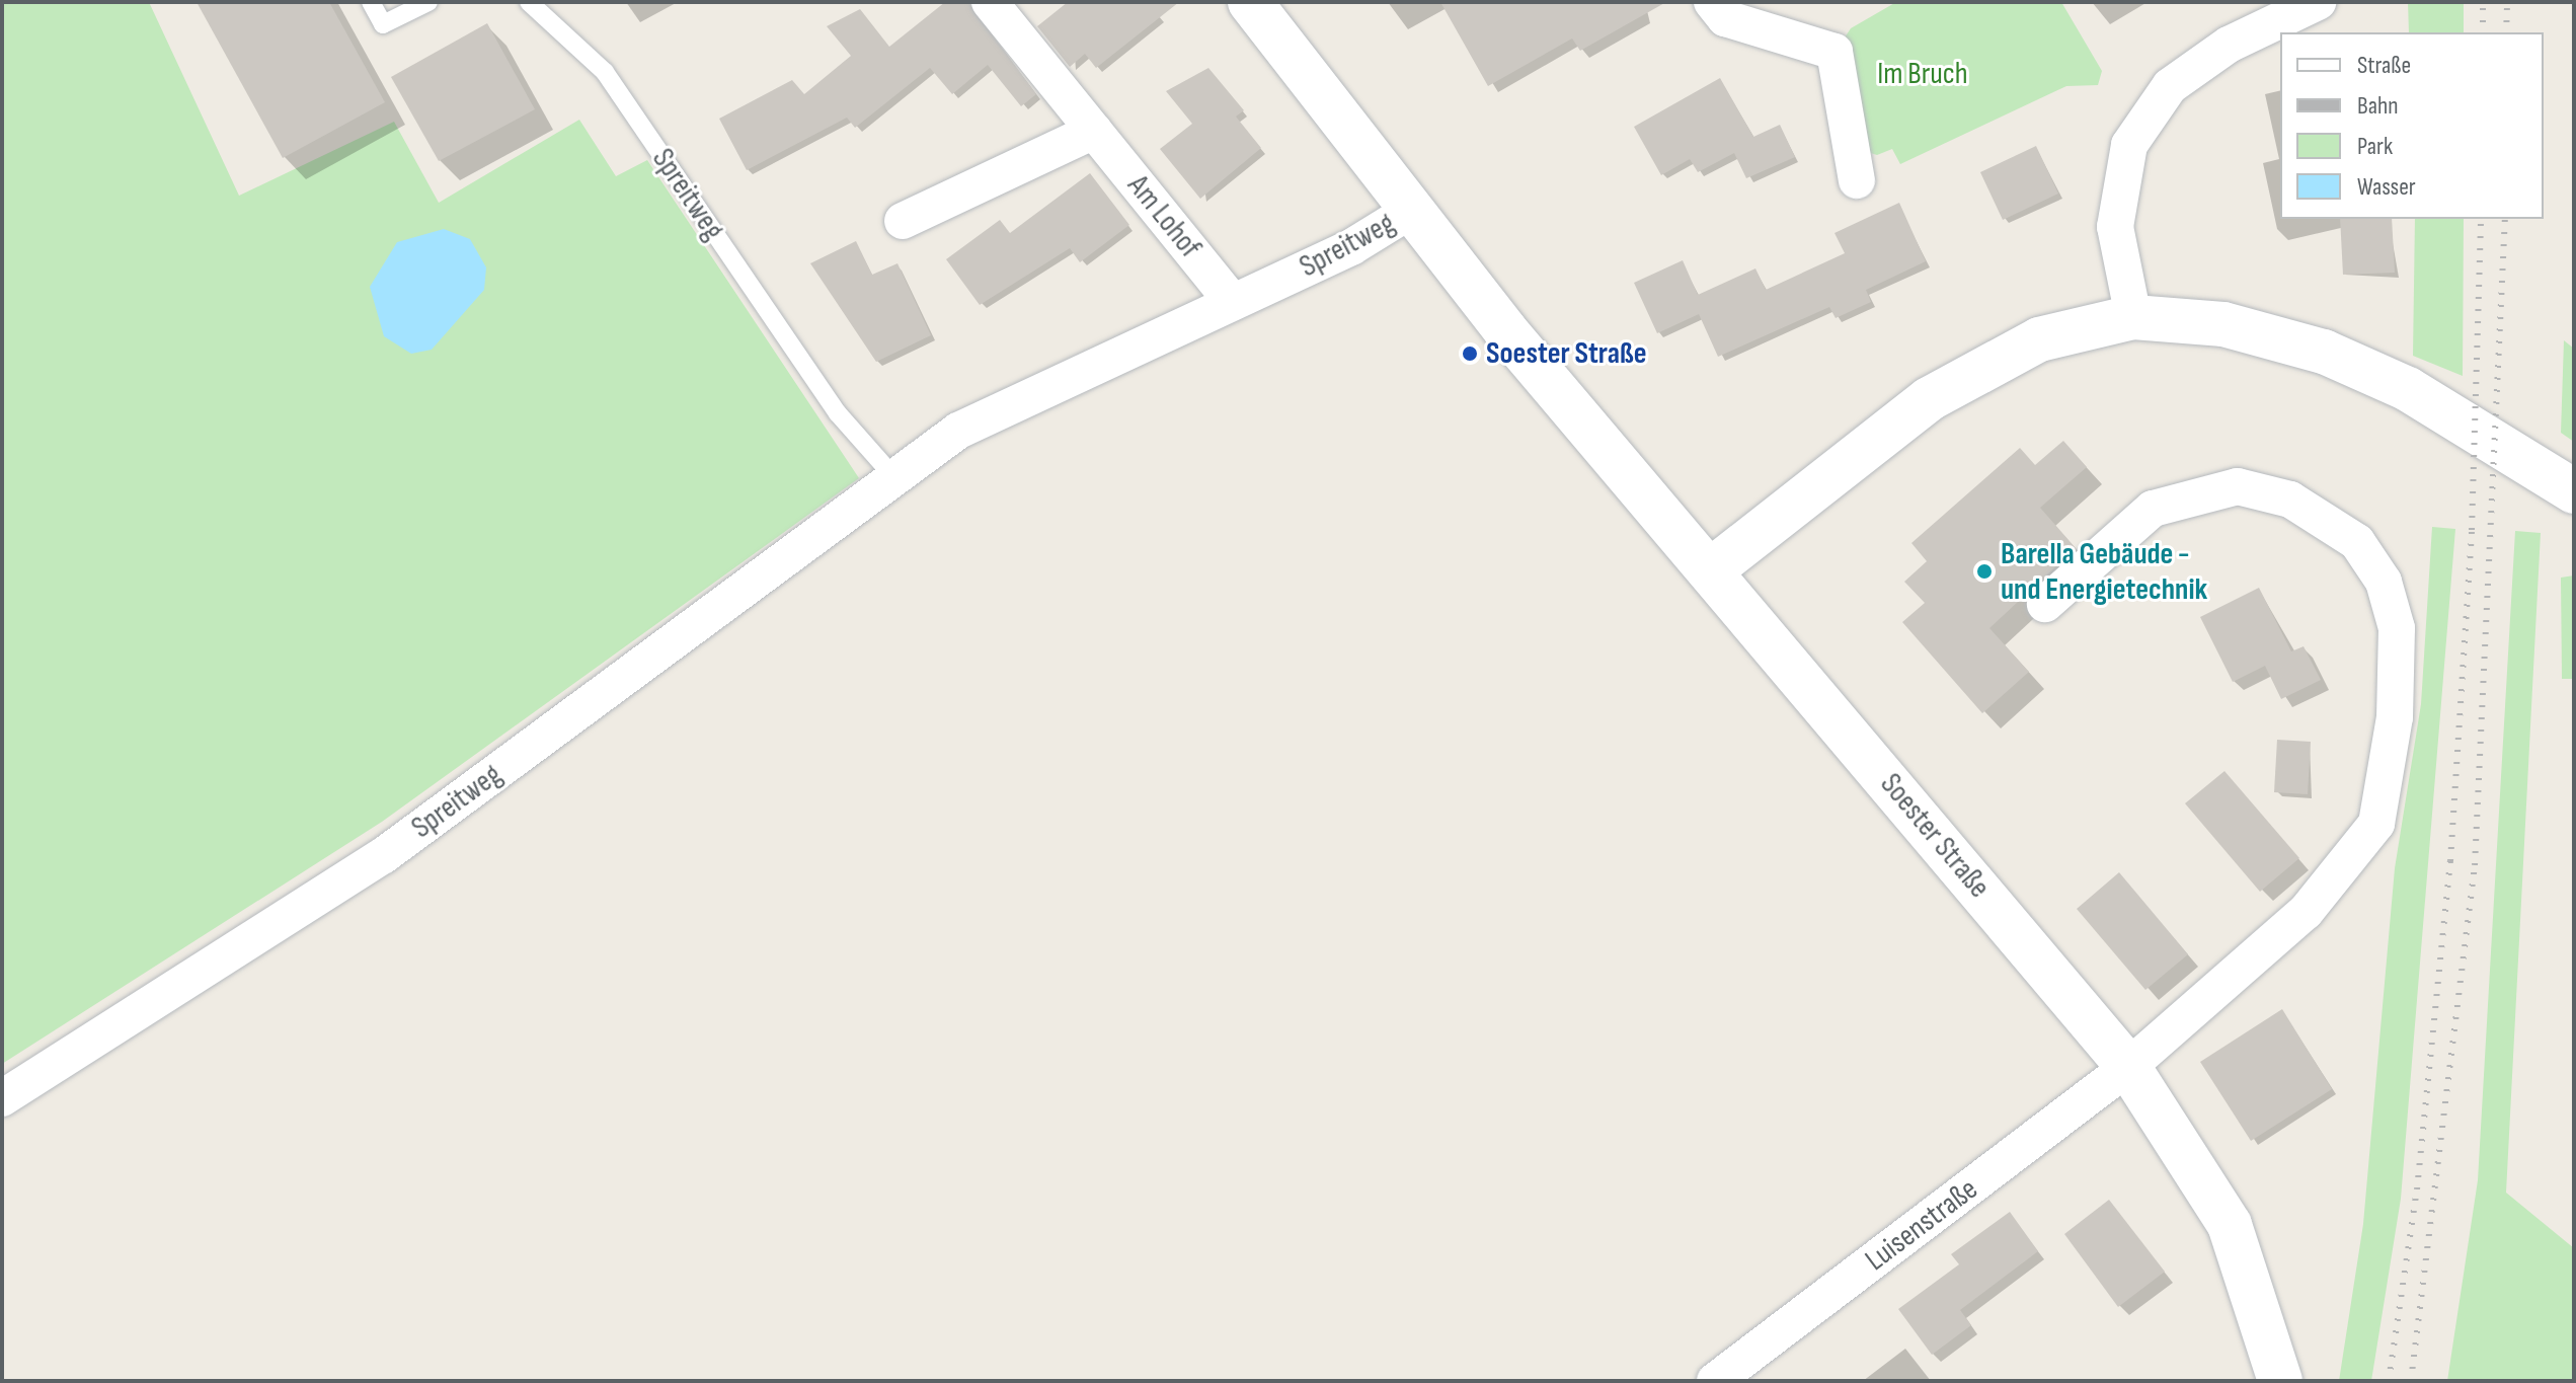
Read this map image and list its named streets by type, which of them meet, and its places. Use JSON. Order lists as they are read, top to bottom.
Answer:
{
  "streets": {
    "street": [
      "Spreitweg",
      "Am Lohof",
      "Soester Straße",
      "Luisenstraße"
    ]
  },
  "crossings": [
    ["Spreitweg", "Am Lohof"],
    ["Spreitweg", "Soester Straße"],
    ["Soester Straße", "Luisenstraße"]
  ],
  "parks": ["Im Bruch"],
  "places": ["Soester Straße", "Barella Gebäude - und Energietechnik"],
  "legend": [
    "Straße",
    "Bahn",
    "Park",
    "Wasser"
  ]
}
